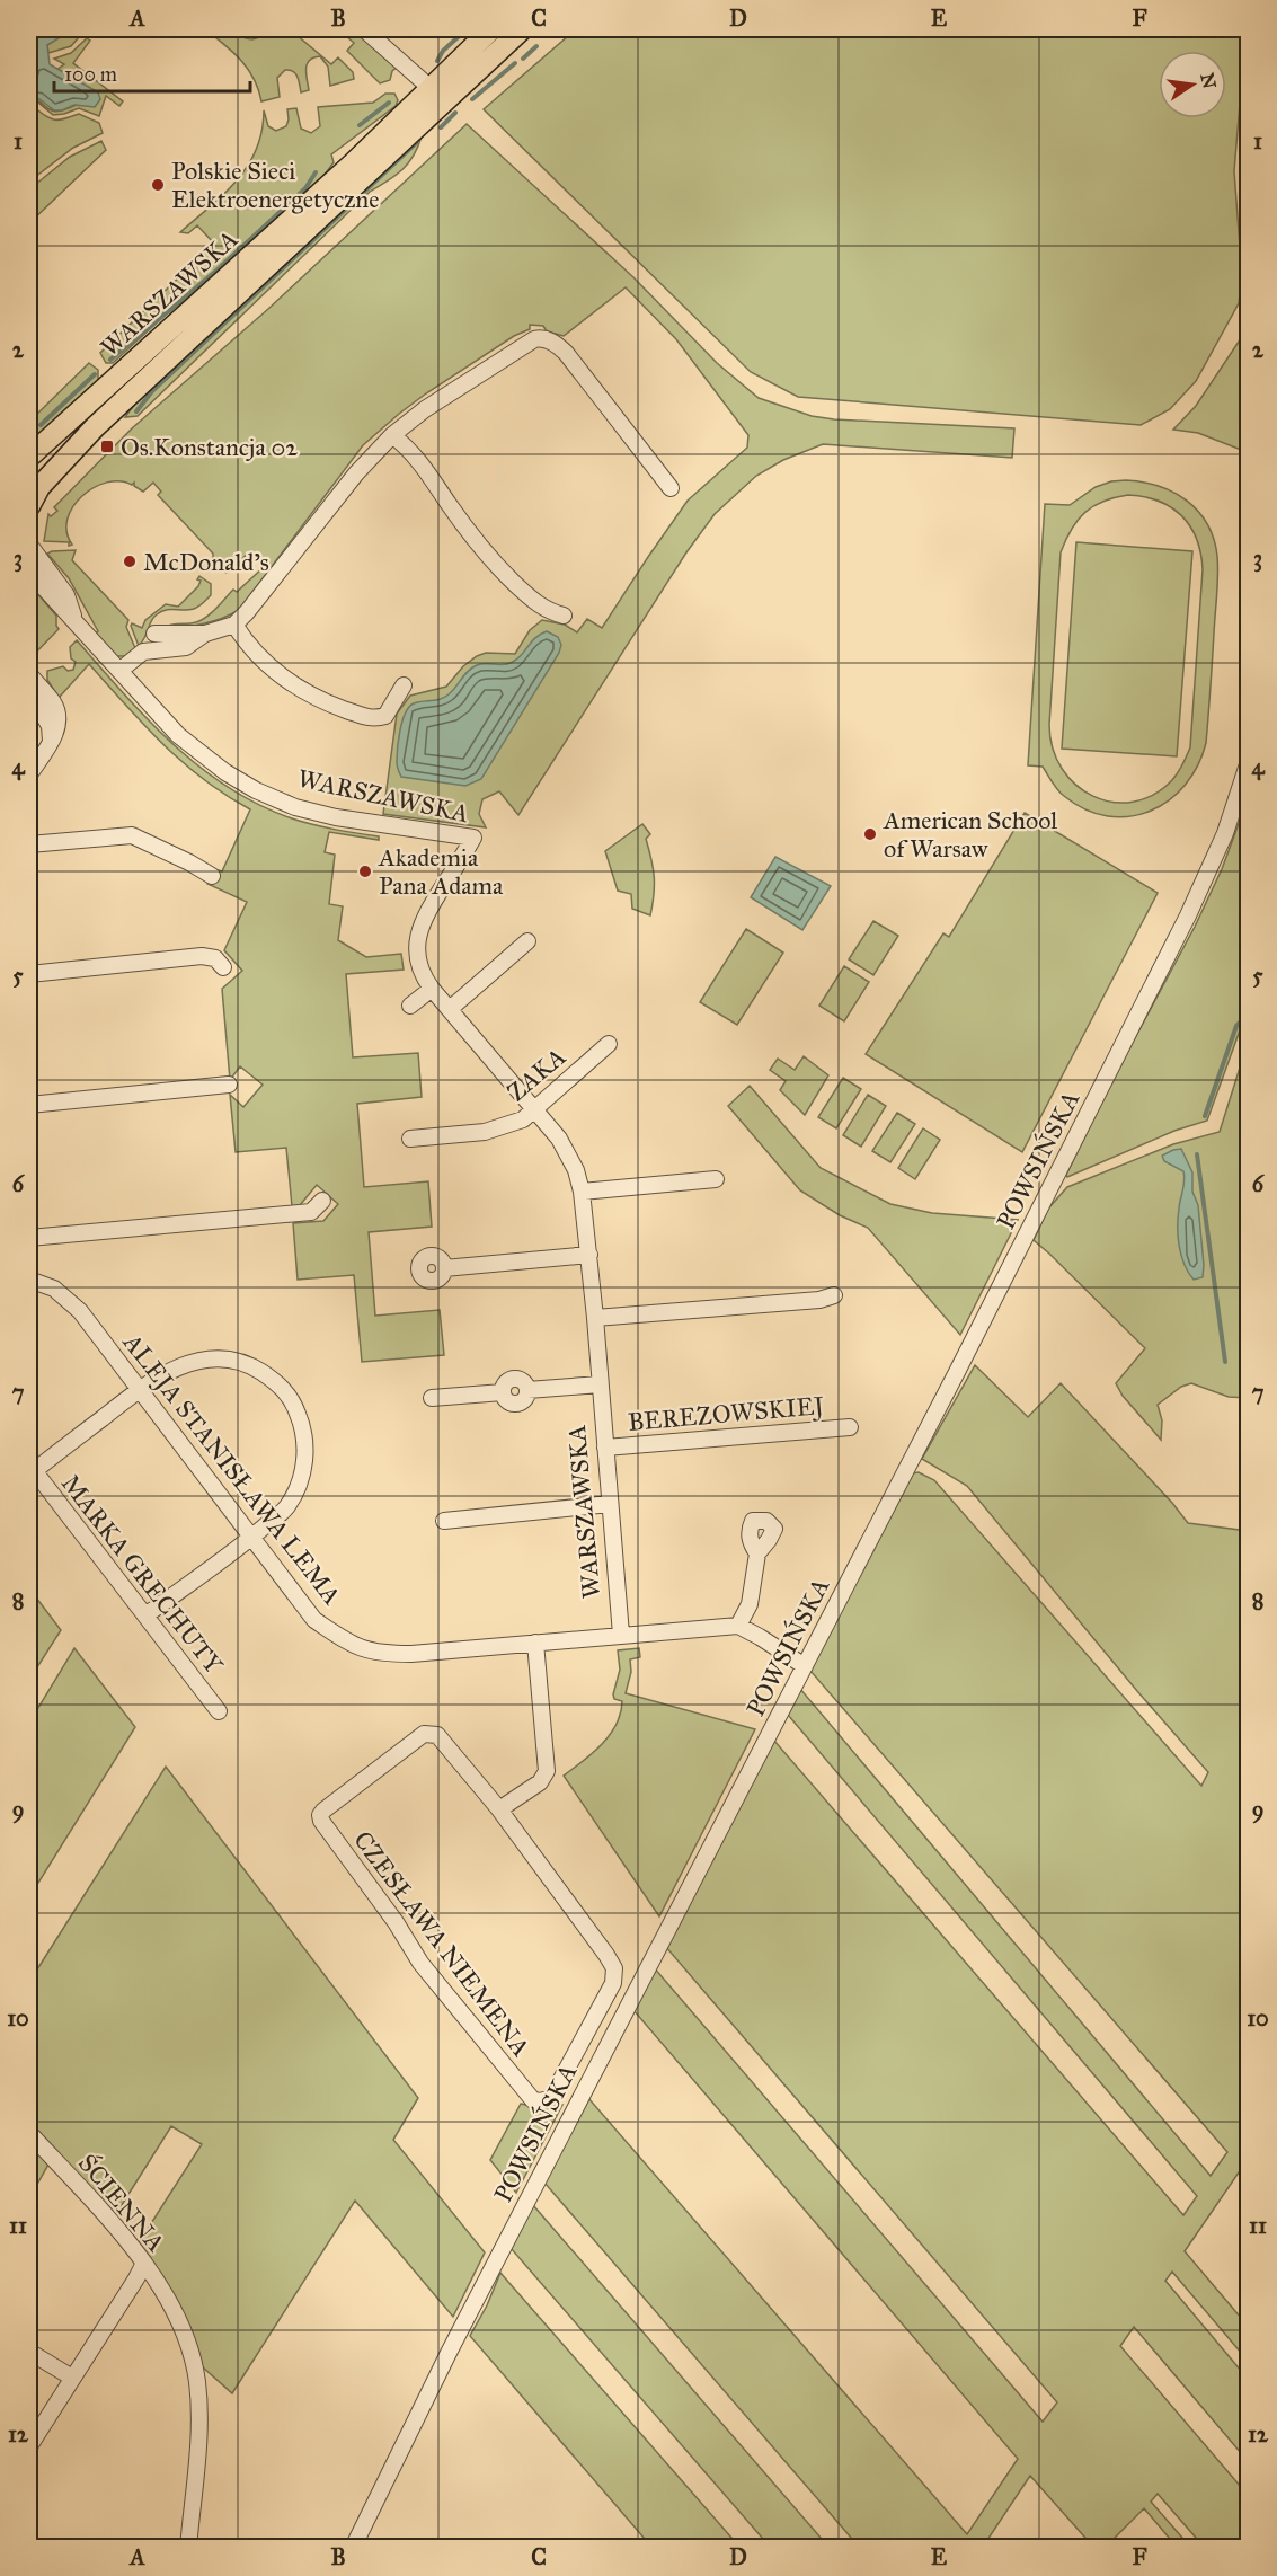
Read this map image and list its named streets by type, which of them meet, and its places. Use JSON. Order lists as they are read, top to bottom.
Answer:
{
  "streets": {
    "main road": ["WARSZAWSKA"],
    "street": [
      "ZAKA",
      "POWSIŃSKA",
      "BEREZOWSKIEJ",
      "ALEJA STANISŁAWA LEMA",
      "MARKA GRECHUTY",
      "CZESŁAWA NIEMENA",
      "ŚCIENNA"
    ]
  },
  "crossings": [
    ["WARSZAWSKA", "ZAKA"],
    ["WARSZAWSKA", "BEREZOWSKIEJ"],
    ["WARSZAWSKA", "ALEJA STANISŁAWA LEMA"]
  ],
  "places": {
    "other": [
      "Polskie Sieci Elektroenergetyczne",
      "McDonald's",
      "American School of Warsaw",
      "Akademia Pana Adama"
    ],
    "transit": ["Os.Konstancja 02"]
  },
  "scale_bar": "100 m",
  "north": "right",
  "grid": {
    "columns": [
      "A",
      "B",
      "C",
      "D",
      "E",
      "F"
    ],
    "rows": [
      "1",
      "2",
      "3",
      "4",
      "5",
      "6",
      "7",
      "8",
      "9",
      "10",
      "11",
      "12"
    ]
  }
}
